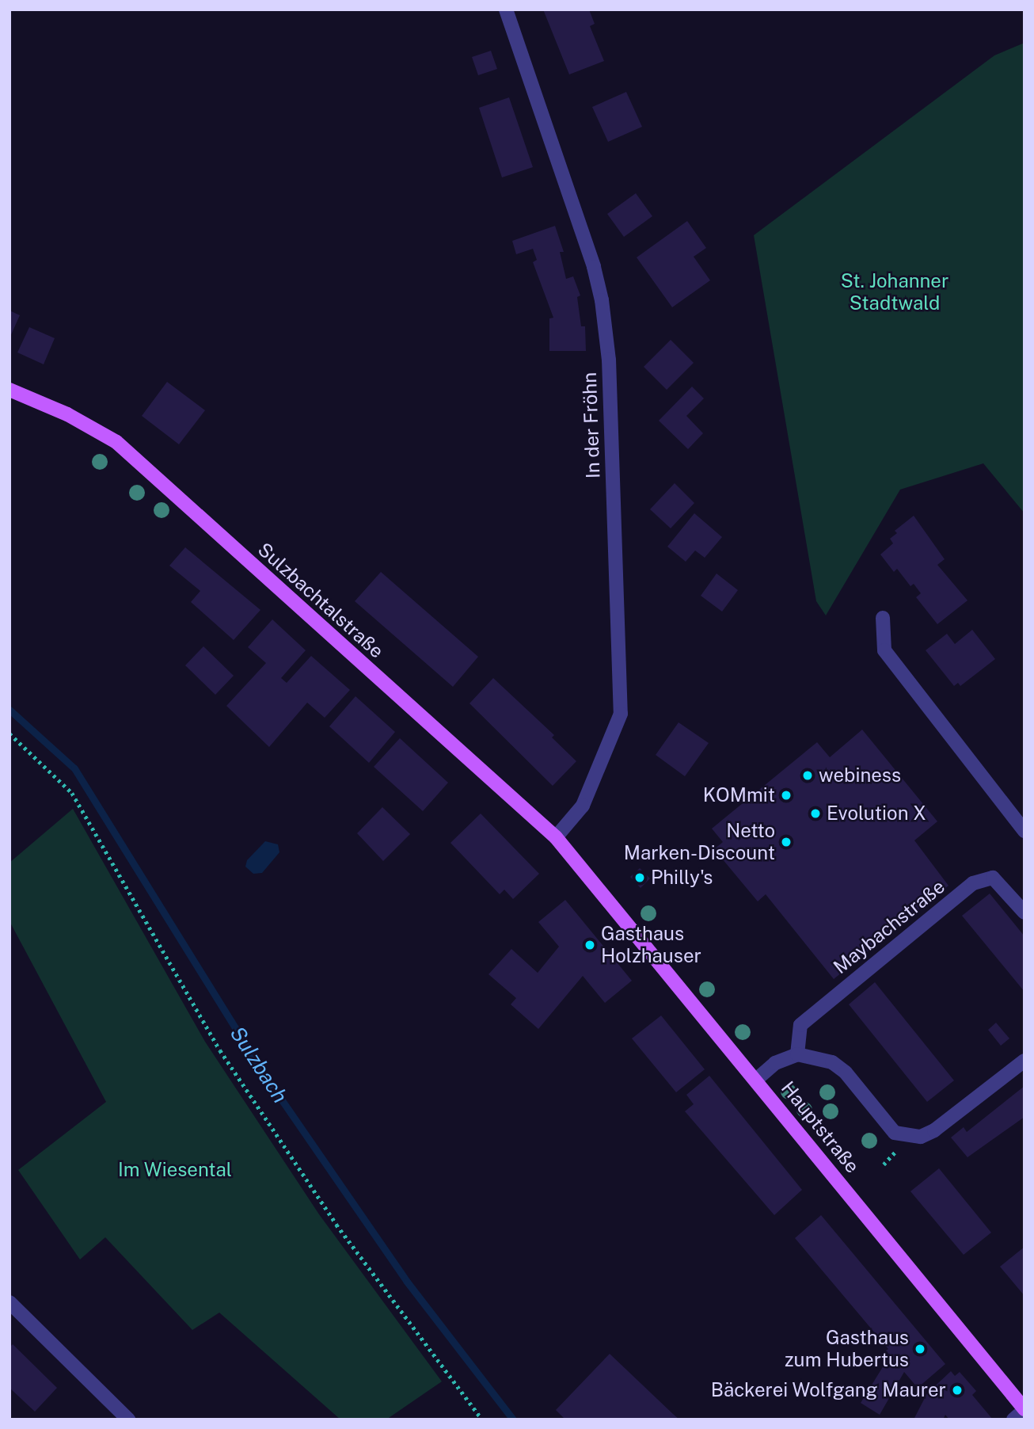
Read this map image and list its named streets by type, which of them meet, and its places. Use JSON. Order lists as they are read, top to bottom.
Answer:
{
  "streets": {
    "main road": ["Sulzbachtalstraße", "Hauptstraße"],
    "street": ["In der Fröhn", "Maybachstraße"]
  },
  "crossings": [
    ["In der Fröhn", "Sulzbachtalstraße"],
    ["Sulzbachtalstraße", "Hauptstraße"]
  ],
  "water": ["Sulzbach"],
  "parks": ["St. Johanner Stadtwald", "Im Wiesental"],
  "places": [
    "webiness",
    "KOMmit",
    "Evolution X",
    "Netto Marken-Discount",
    "Philly's",
    "Gasthaus Holzhauser",
    "Gasthaus zum Hubertus",
    "Bäckerei Wolfgang Maurer"
  ]
}
